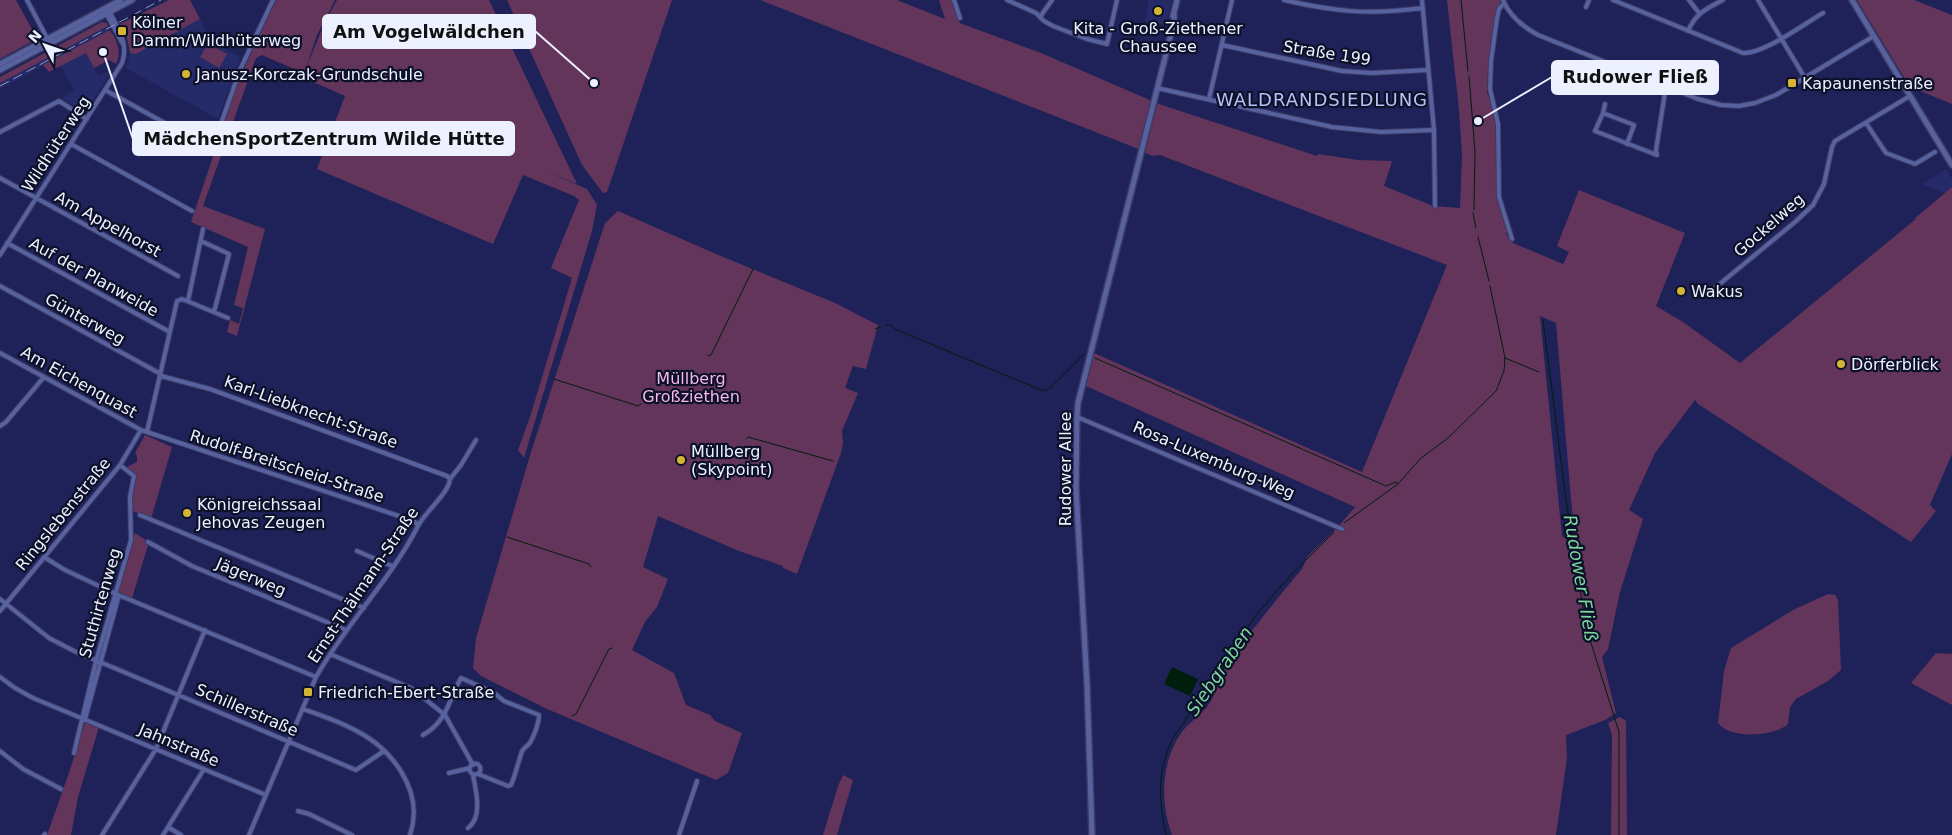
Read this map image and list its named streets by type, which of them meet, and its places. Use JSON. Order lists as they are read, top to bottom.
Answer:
{
  "streets": {
    "street": [
      "Straße 199",
      "Wildhüterweg",
      "Am Appelhorst",
      "Gockelweg",
      "Auf der Planweide",
      "Günterweg",
      "Am Eichenquast",
      "Karl-Liebknecht-Straße",
      "Rosa-Luxemburg-Weg",
      "Rudolf-Breitscheid-Straße",
      "Rudower Allee",
      "Ringslebenstraße",
      "Jägerweg",
      "Ernst-Thälmann-Straße",
      "Stuthirtenweg",
      "Schillerstraße",
      "Jahnstraße"
    ]
  },
  "crossings": [
    ["Wildhüterweg", "Am Appelhorst"],
    ["Wildhüterweg", "Auf der Planweide"],
    ["Günterweg", "Karl-Liebknecht-Straße"],
    ["Günterweg", "Ringslebenstraße"],
    ["Am Eichenquast", "Rudolf-Breitscheid-Straße"],
    ["Am Eichenquast", "Ringslebenstraße"],
    ["Karl-Liebknecht-Straße", "Ringslebenstraße"],
    ["Karl-Liebknecht-Straße", "Ernst-Thälmann-Straße"],
    ["Rosa-Luxemburg-Weg", "Rudower Allee"],
    ["Rudolf-Breitscheid-Straße", "Ringslebenstraße"],
    ["Rudolf-Breitscheid-Straße", "Ernst-Thälmann-Straße"],
    ["Ringslebenstraße", "Stuthirtenweg"],
    ["Ringslebenstraße", "Schillerstraße"],
    ["Jägerweg", "Ernst-Thälmann-Straße"],
    ["Ernst-Thälmann-Straße", "Schillerstraße"],
    ["Ernst-Thälmann-Straße", "Jahnstraße"],
    ["Stuthirtenweg", "Schillerstraße"],
    ["Stuthirtenweg", "Jahnstraße"]
  ],
  "districts": ["WALDRANDSIEDLUNG"],
  "water": ["Rudower Fließ", "Siebgraben"],
  "parks": ["Müllberg Großziethen"],
  "places": {
    "other": [
      "Kita - Groß-Ziethener Chaussee",
      "MädchenSportZentrum Wilde Hütte",
      "Janusz-Korczak-Grundschule",
      "Am Vogelwäldchen",
      "Rudower Fließ",
      "Wakus",
      "Dörferblick",
      "Müllberg (Skypoint)",
      "Königreichssaal Jehovas Zeugen"
    ],
    "transit": ["Kölner Damm/Wildhüterweg", "Kapaunenstraße", "Friedrich-Ebert-Straße"]
  },
  "north": "top left"
}
